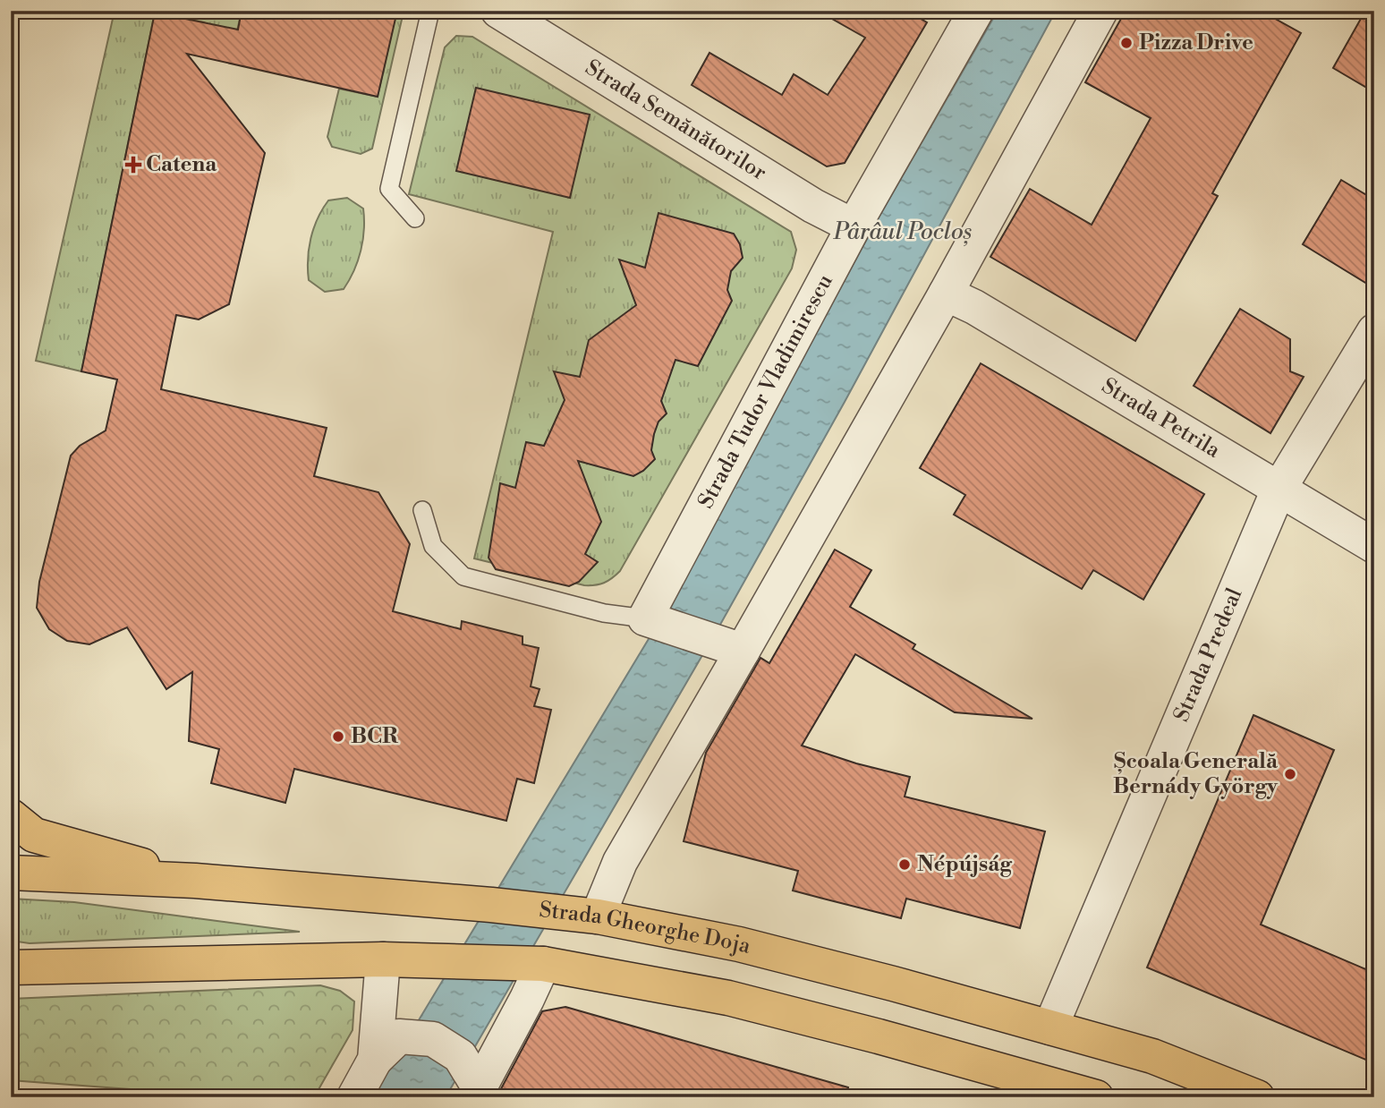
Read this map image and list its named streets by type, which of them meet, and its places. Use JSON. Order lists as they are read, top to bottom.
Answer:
{
  "streets": {
    "main road": ["Strada Gheorghe Doja"],
    "street": [
      "Strada Semănătorilor",
      "Strada Tudor Vladimirescu",
      "Strada Petrila",
      "Strada Predeal"
    ]
  },
  "crossings": [
    ["Strada Semănătorilor", "Strada Tudor Vladimirescu"],
    ["Strada Petrila", "Strada Predeal"],
    ["Strada Predeal", "Strada Gheorghe Doja"]
  ],
  "water": ["Pârâul Pocloș"],
  "places": {
    "other": [
      "Pizza Drive",
      "BCR",
      "Școala Generală Bernády György",
      "Népújság"
    ],
    "health": ["Catena"]
  }
}
